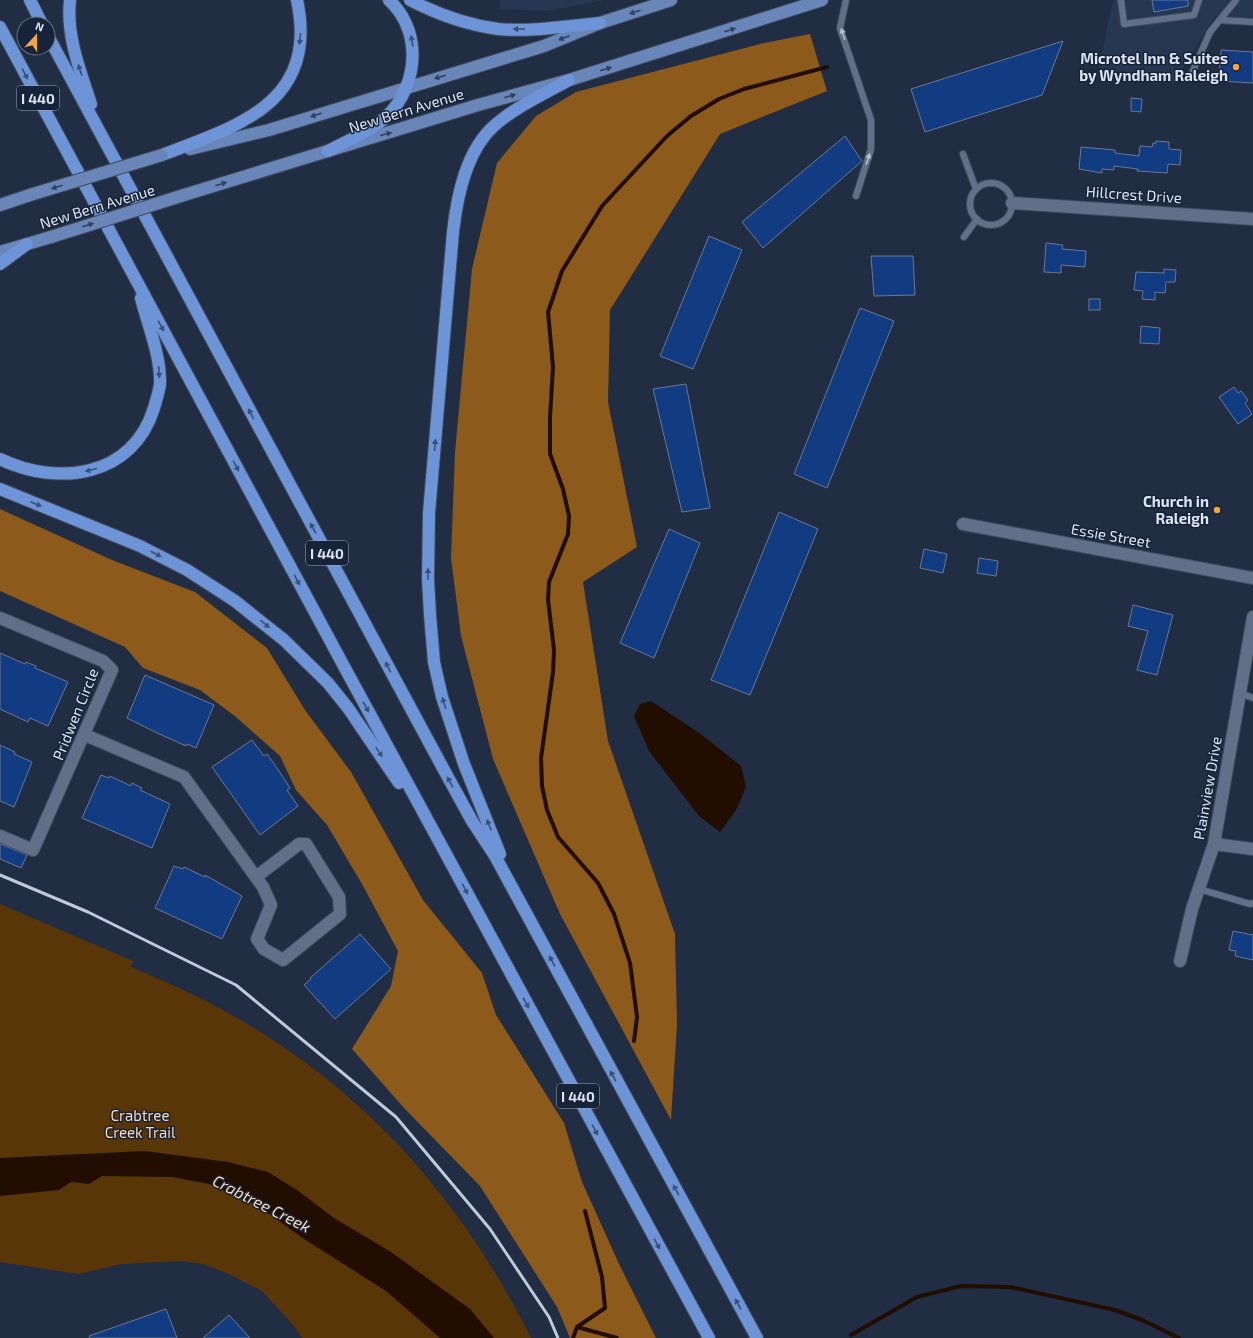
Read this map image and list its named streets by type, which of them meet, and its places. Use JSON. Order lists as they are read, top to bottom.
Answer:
{
  "streets": {
    "highway": ["I 440"],
    "main road": ["New Bern Avenue"],
    "street": [
      "Hillcrest Drive",
      "Essie Street",
      "Pridwen Circle",
      "Plainview Drive"
    ]
  },
  "water": ["Crabtree Creek"],
  "parks": ["Crabtree Creek Trail"],
  "places": ["Microtel Inn & Suites by Wyndham Raleigh", "Church in Raleigh"],
  "north": "top"
}
